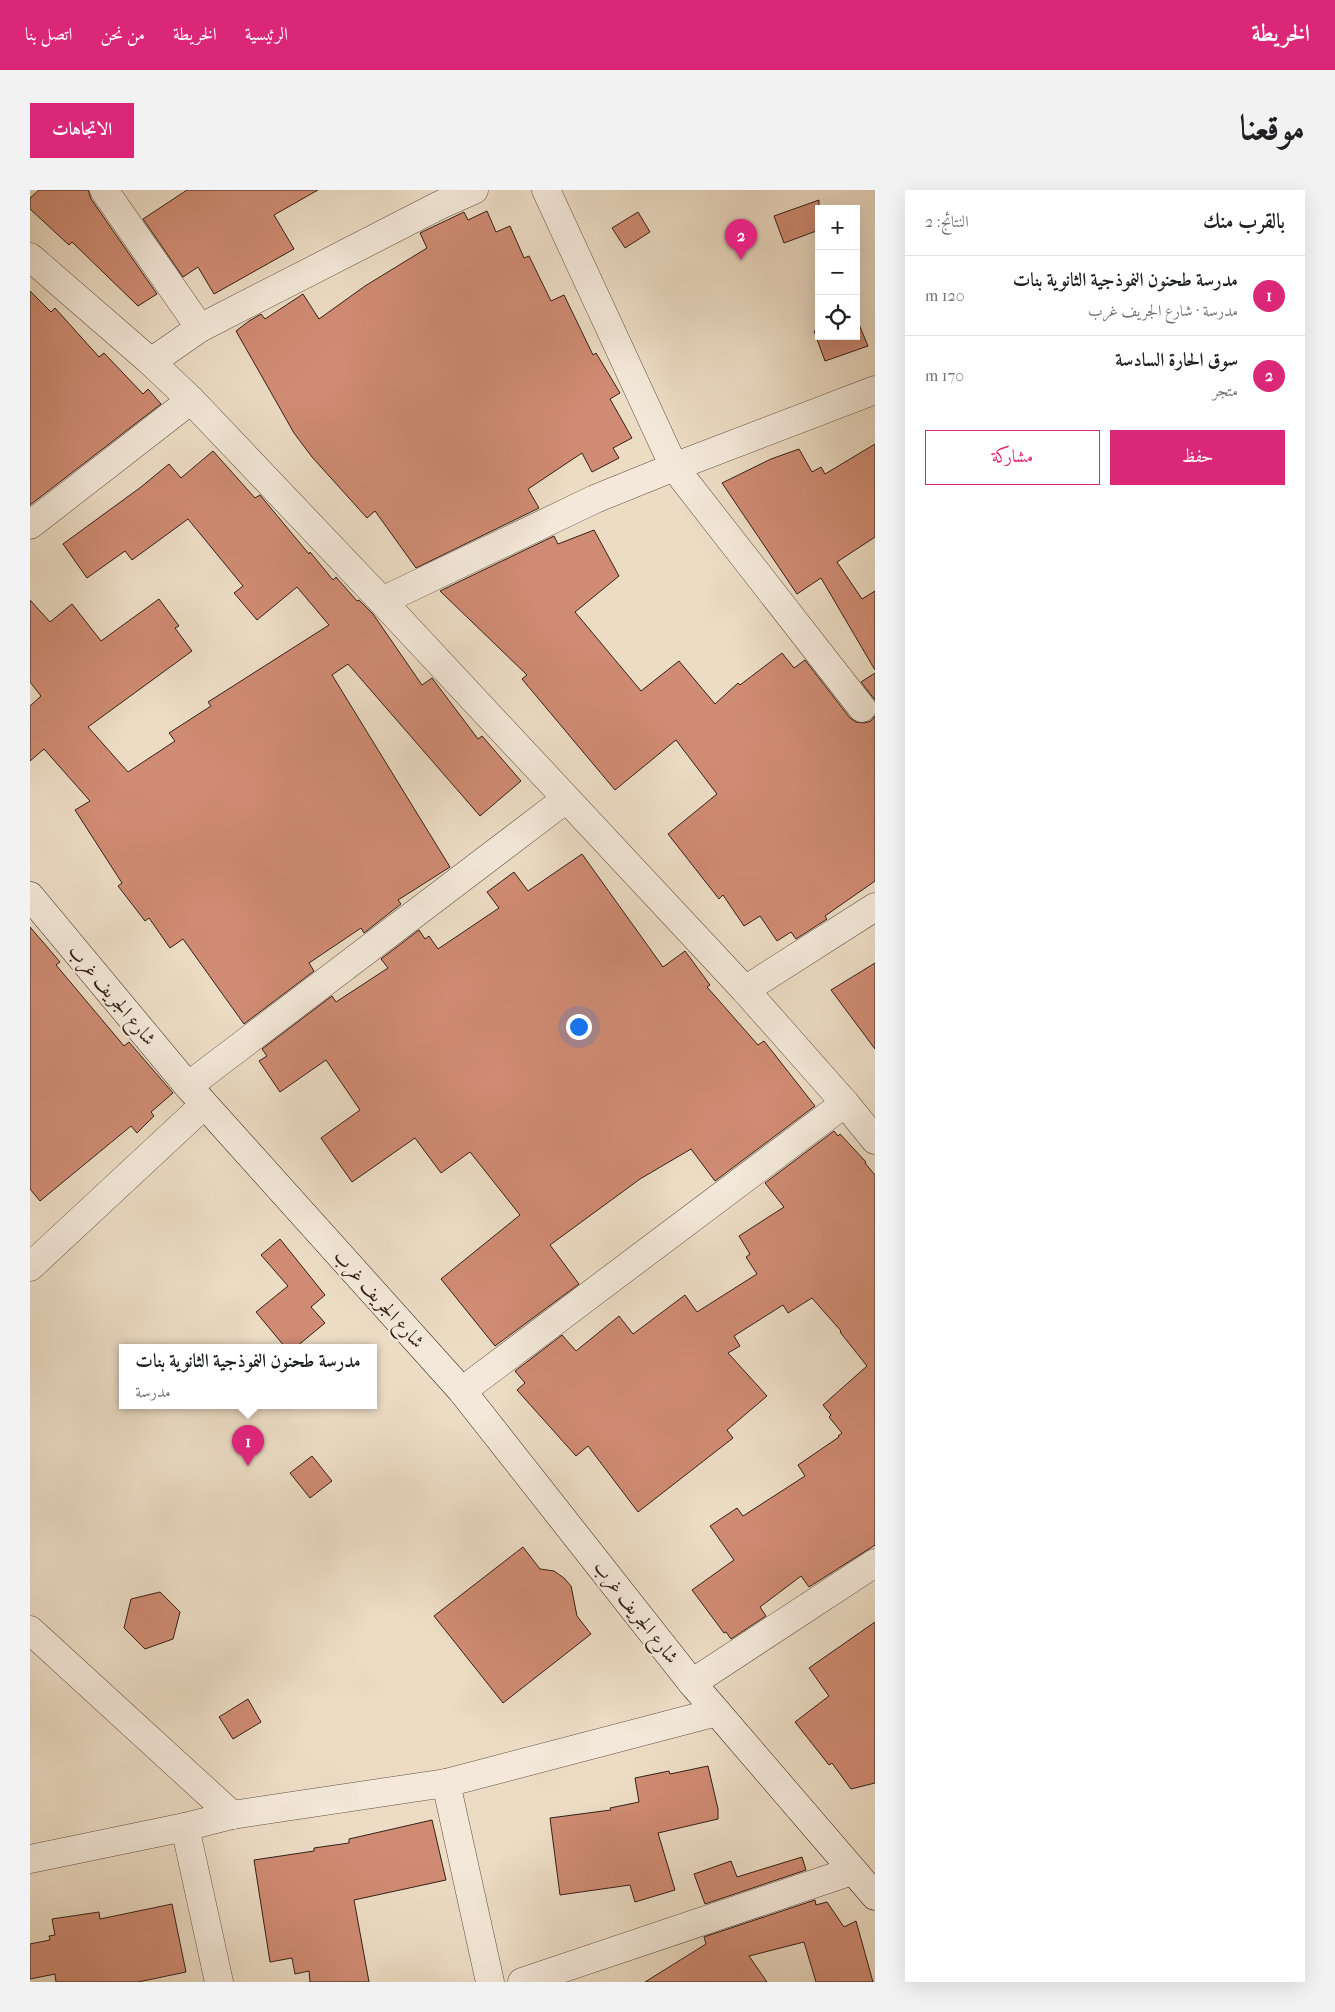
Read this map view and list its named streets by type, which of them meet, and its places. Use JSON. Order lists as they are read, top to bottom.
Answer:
{
  "streets": {
    "street": ["شارع الجريف غرب"]
  },
  "page": {
    "header": "الخريطة",
    "nav": [
      "الرئيسية",
      "الخريطة",
      "من نحن",
      "اتصل بنا"
    ],
    "title": "موقعنا",
    "buttons": [
      "الاتجاهات",
      ["حفظ", "مشاركة"]
    ],
    "heading": ["بالقرب منك", "النتائج: 2"],
    "map_buttons": ["+", "−"],
    "pins": ["2", "1"],
    "list": [
      {
        "mark": "1",
        "name": "مدرسة طحنون النموذجية الثانوية بنات",
        "note": "مدرسة · شارع الجريف غرب",
        "value": "120 m"
      },
      {
        "mark": "2",
        "name": "سوق الحارة السادسة",
        "note": "متجر",
        "value": "170 m"
      }
    ],
    "popup": ["مدرسة طحنون النموذجية الثانوية بنات", "مدرسة"]
  }
}
